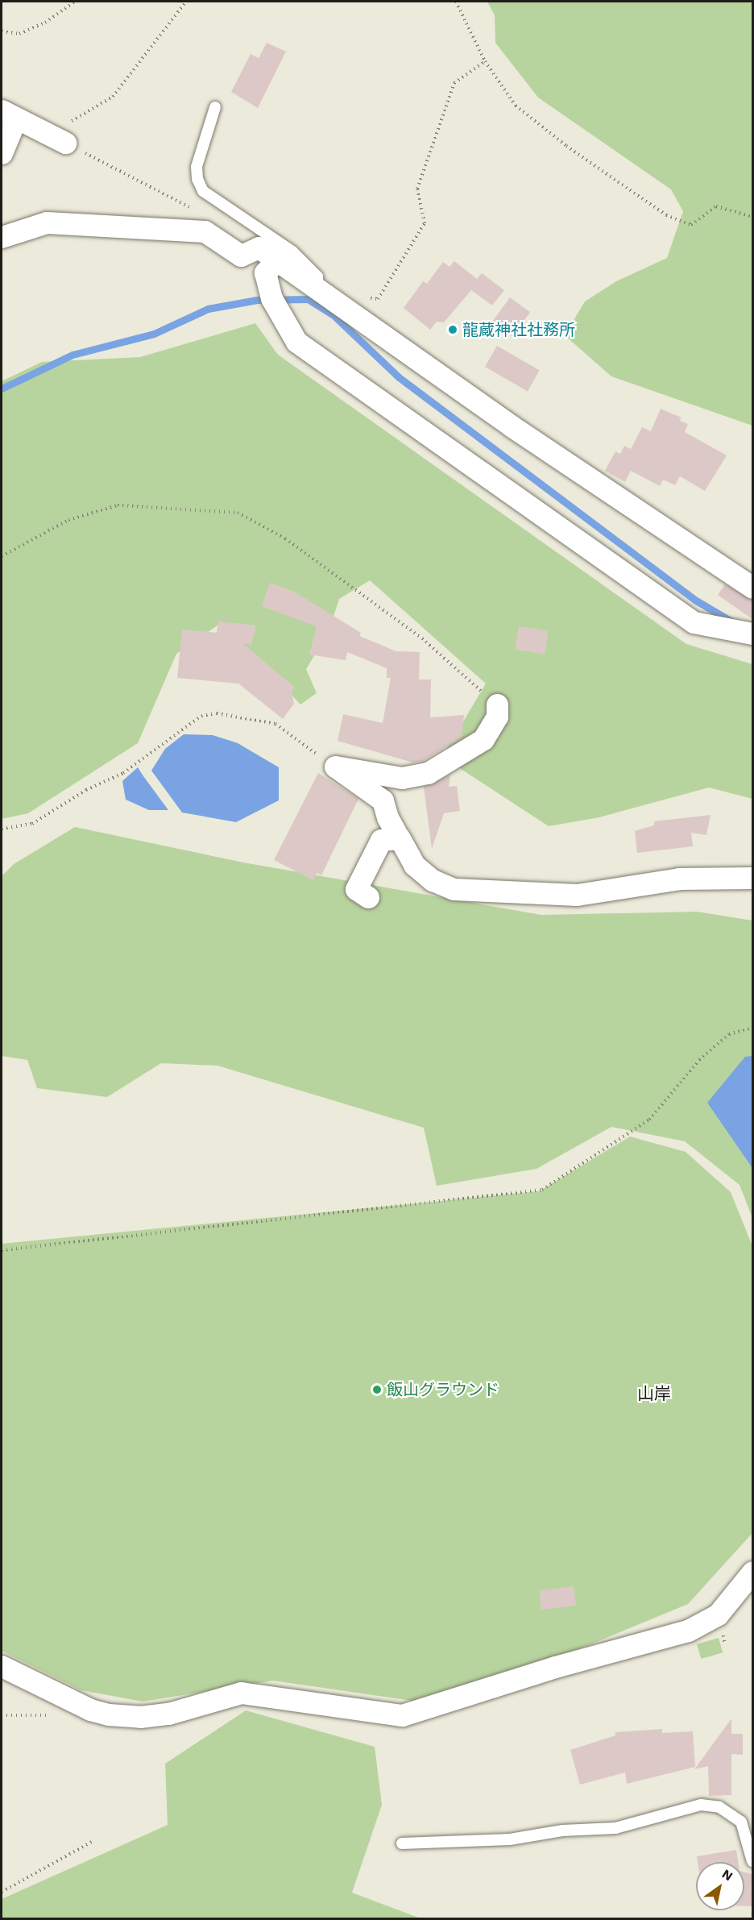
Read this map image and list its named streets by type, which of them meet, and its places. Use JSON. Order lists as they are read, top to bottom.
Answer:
{
  "districts": ["山岸"],
  "places": ["龍蔵神社社務所", "飯山グラウンド"],
  "north": "top right"
}
